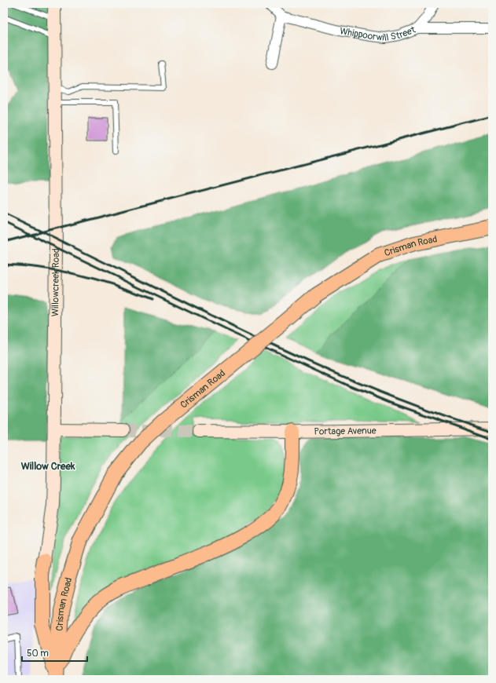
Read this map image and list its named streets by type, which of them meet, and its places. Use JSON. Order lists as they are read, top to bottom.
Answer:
{
  "streets": {
    "main road": ["Crisman Road"],
    "street": ["Whippoorwill Street", "Willowcreek Road", "Portage Avenue"]
  },
  "districts": ["Willow Creek"],
  "scale_bar": "50 m"
}
